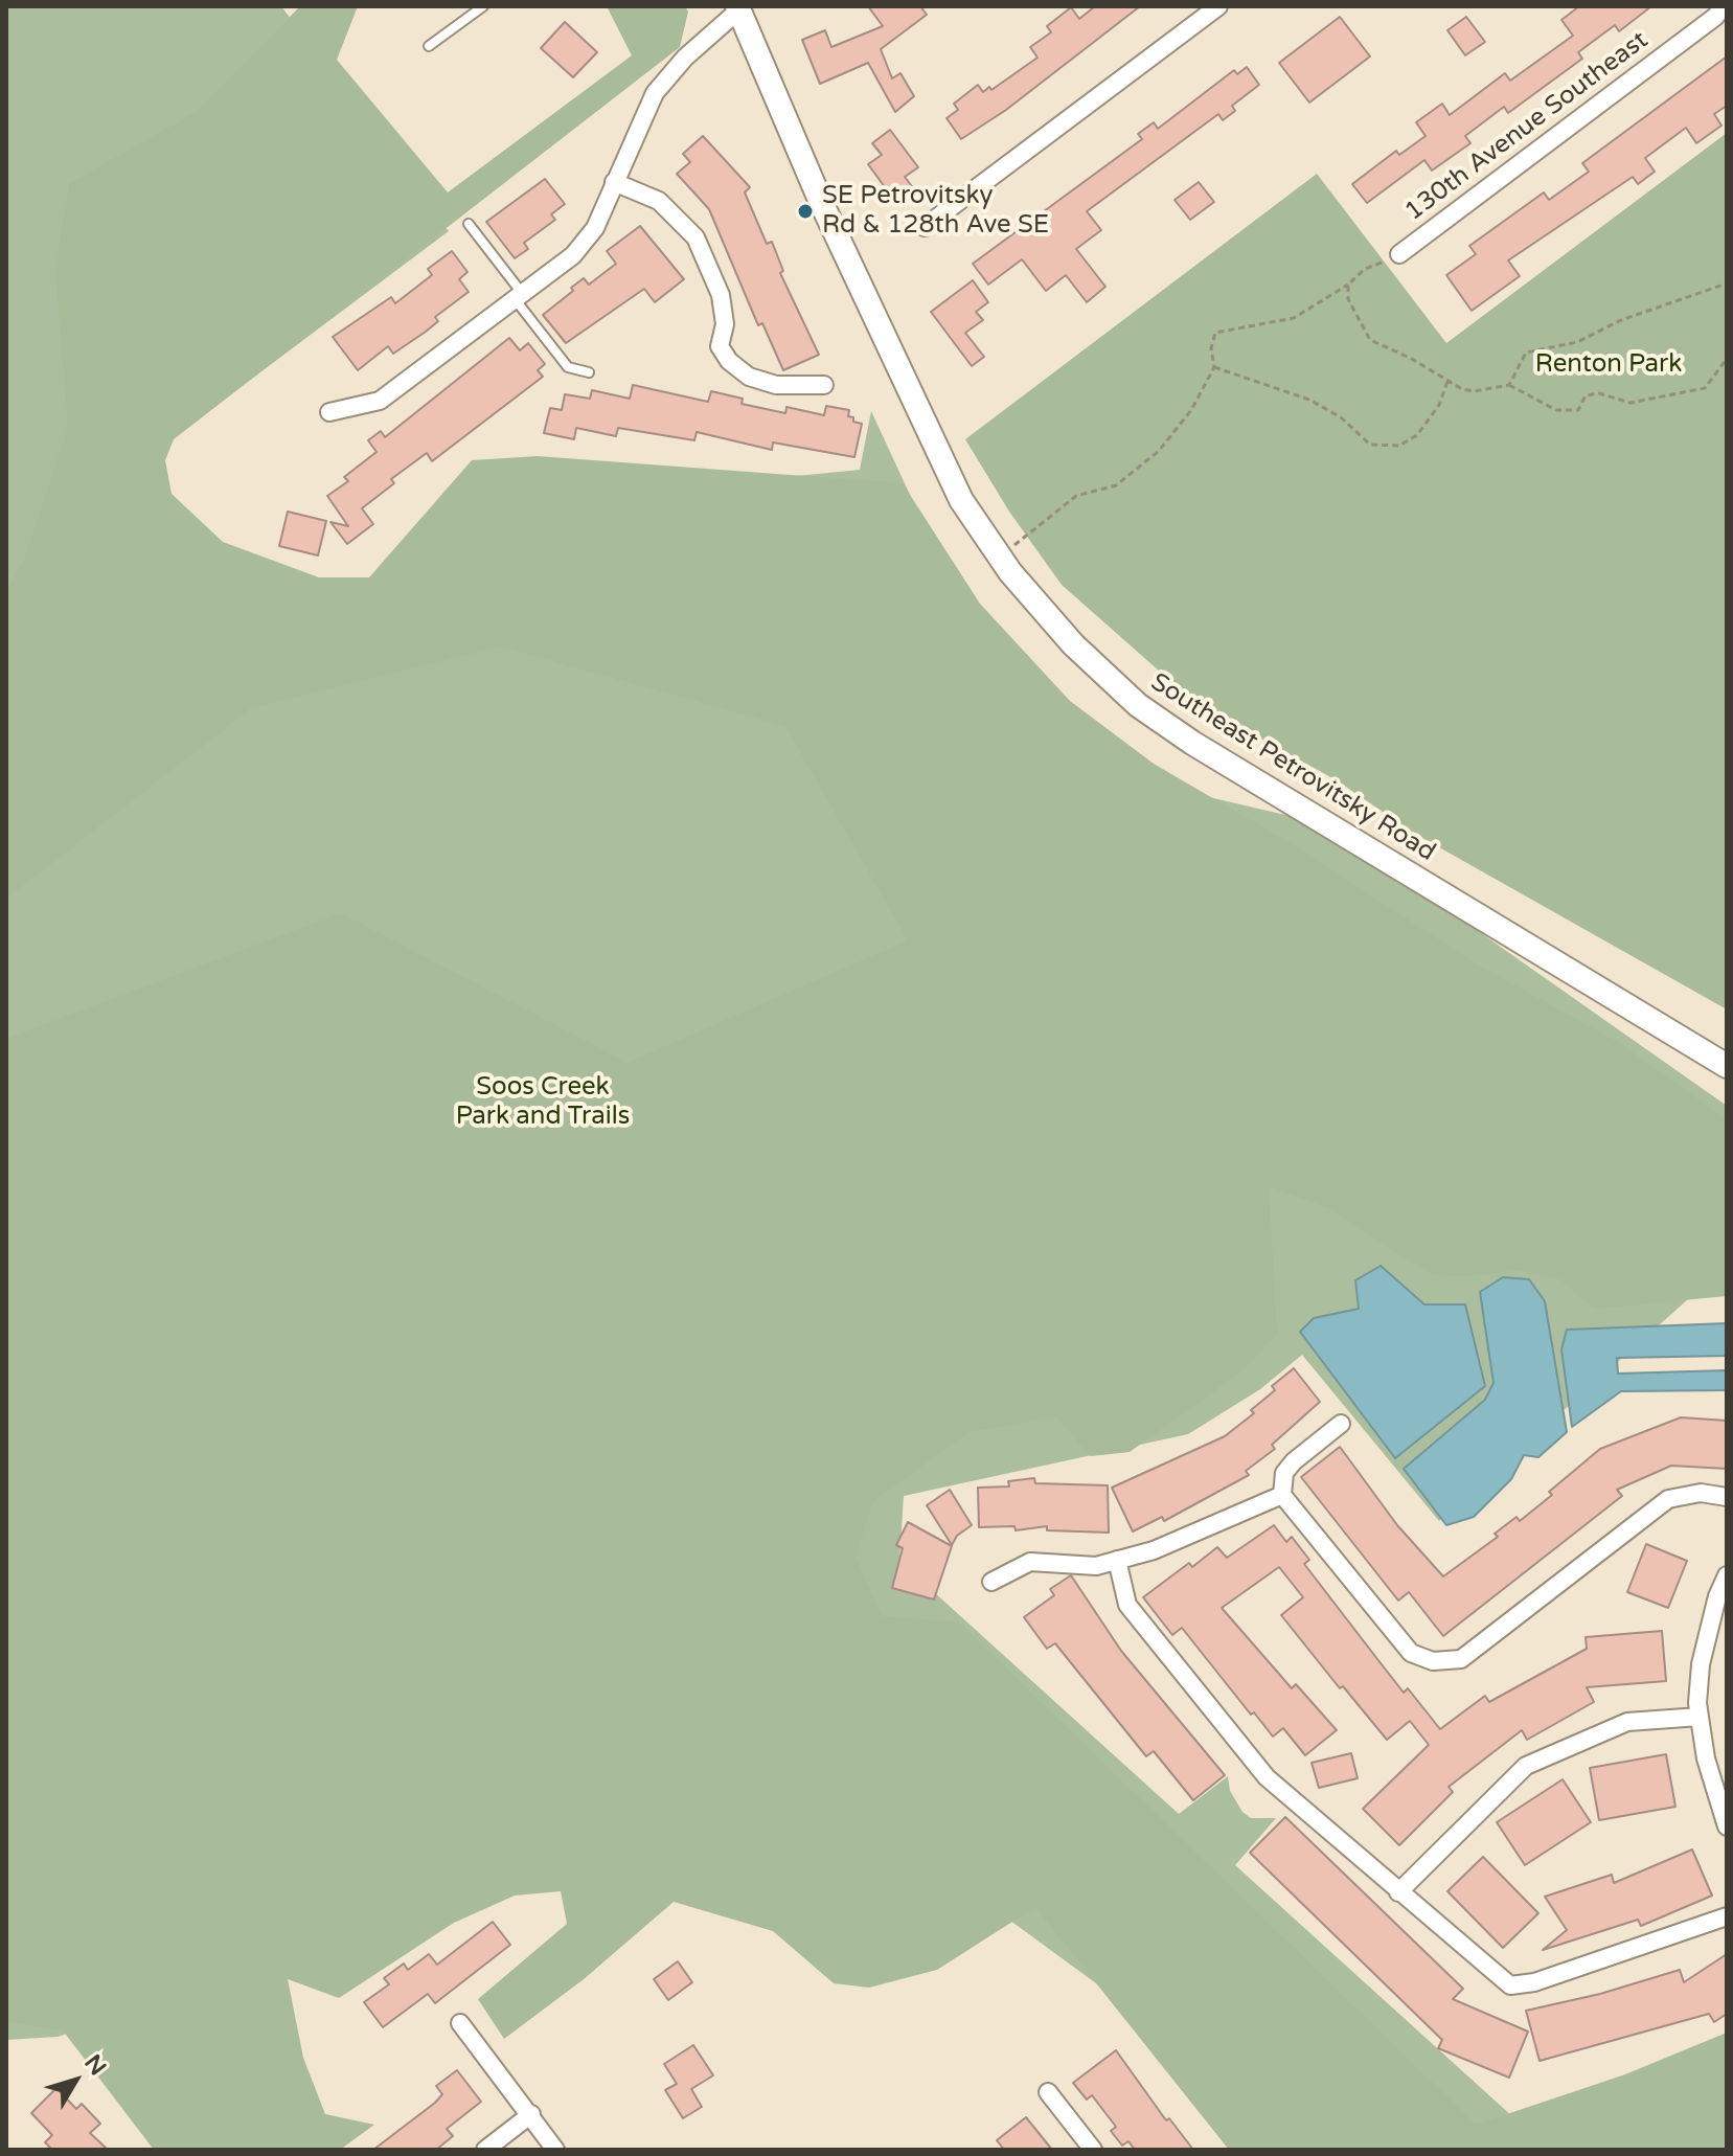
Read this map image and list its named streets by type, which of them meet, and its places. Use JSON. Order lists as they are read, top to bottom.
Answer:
{
  "streets": {
    "main road": ["Southeast Petrovitsky Road"],
    "street": ["130th Avenue Southeast"]
  },
  "parks": ["Renton Park", "Soos Creek Park and Trails"],
  "places": ["SE Petrovitsky Rd & 128th Ave SE"],
  "north": "top right"
}
